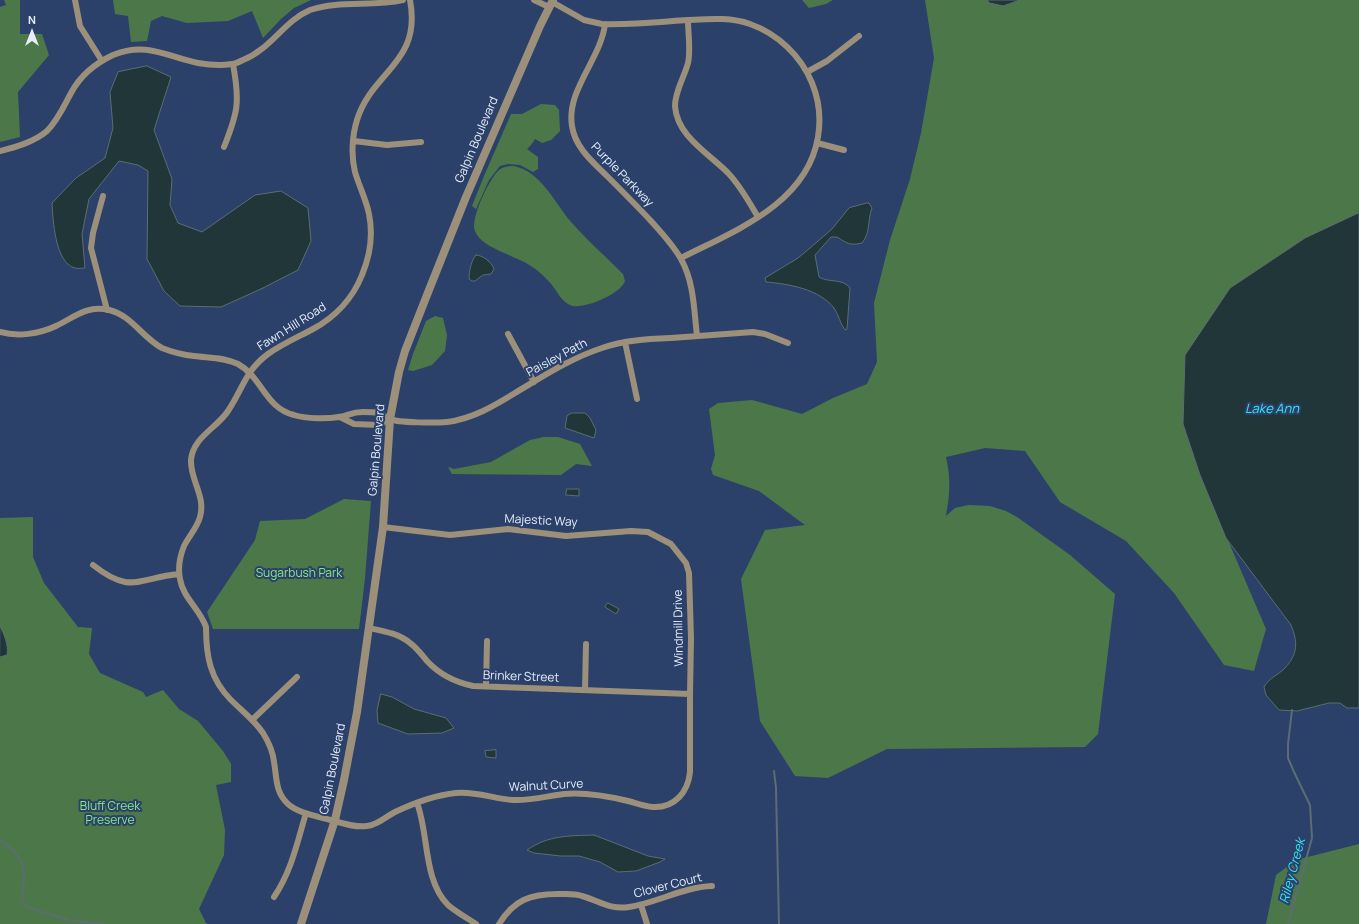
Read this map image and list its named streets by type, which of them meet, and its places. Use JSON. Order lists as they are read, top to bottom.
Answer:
{
  "streets": {
    "street": [
      "Galpin Boulevard",
      "Purple Parkway",
      "Fawn Hill Road",
      "Paisley Path",
      "Majestic Way",
      "Windmill Drive",
      "Brinker Street",
      "Walnut Curve",
      "Clover Court"
    ]
  },
  "crossings": [
    ["Galpin Boulevard", "Fawn Hill Road"],
    ["Galpin Boulevard", "Paisley Path"],
    ["Galpin Boulevard", "Majestic Way"],
    ["Galpin Boulevard", "Brinker Street"],
    ["Galpin Boulevard", "Walnut Curve"],
    ["Purple Parkway", "Paisley Path"],
    ["Fawn Hill Road", "Walnut Curve"],
    ["Majestic Way", "Windmill Drive"],
    ["Windmill Drive", "Brinker Street"],
    ["Windmill Drive", "Walnut Curve"],
    ["Brinker Street", "Walnut Curve"]
  ],
  "water": ["Lake Ann", "Riley Creek"],
  "parks": ["Sugarbush Park", "Bluff Creek Preserve"],
  "north": "top"
}
